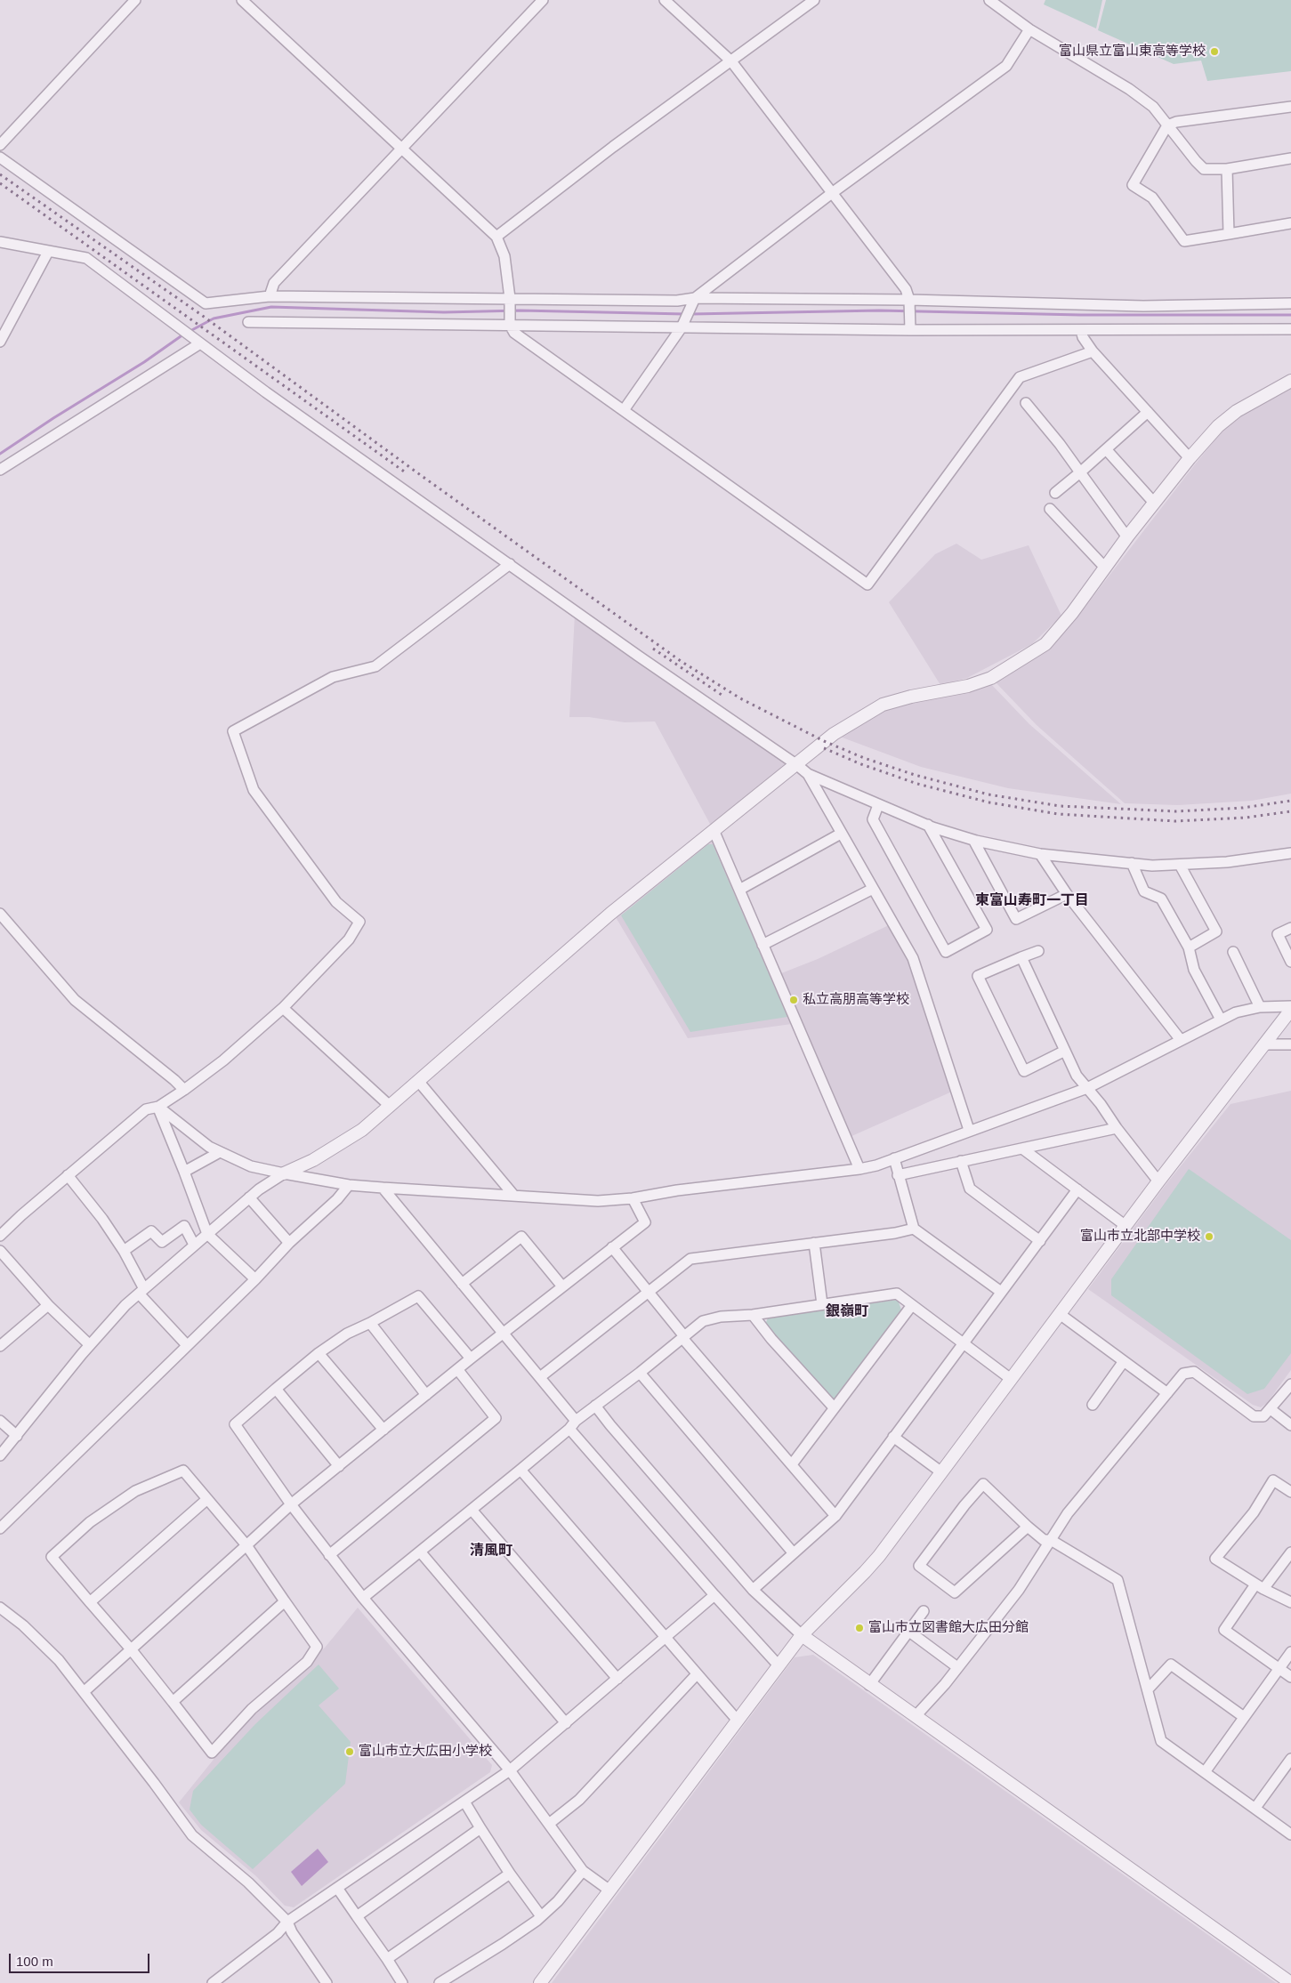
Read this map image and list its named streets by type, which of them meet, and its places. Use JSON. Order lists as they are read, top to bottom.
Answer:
{
  "districts": ["東富山寿町一丁目", "銀嶺町", "清風町"],
  "places": [
    "富山県立富山東高等学校",
    "私立高朋高等学校",
    "富山市立北部中学校",
    "富山市立図書館大広田分館",
    "富山市立大広田小学校"
  ],
  "scale_bar": "100 m"
}
